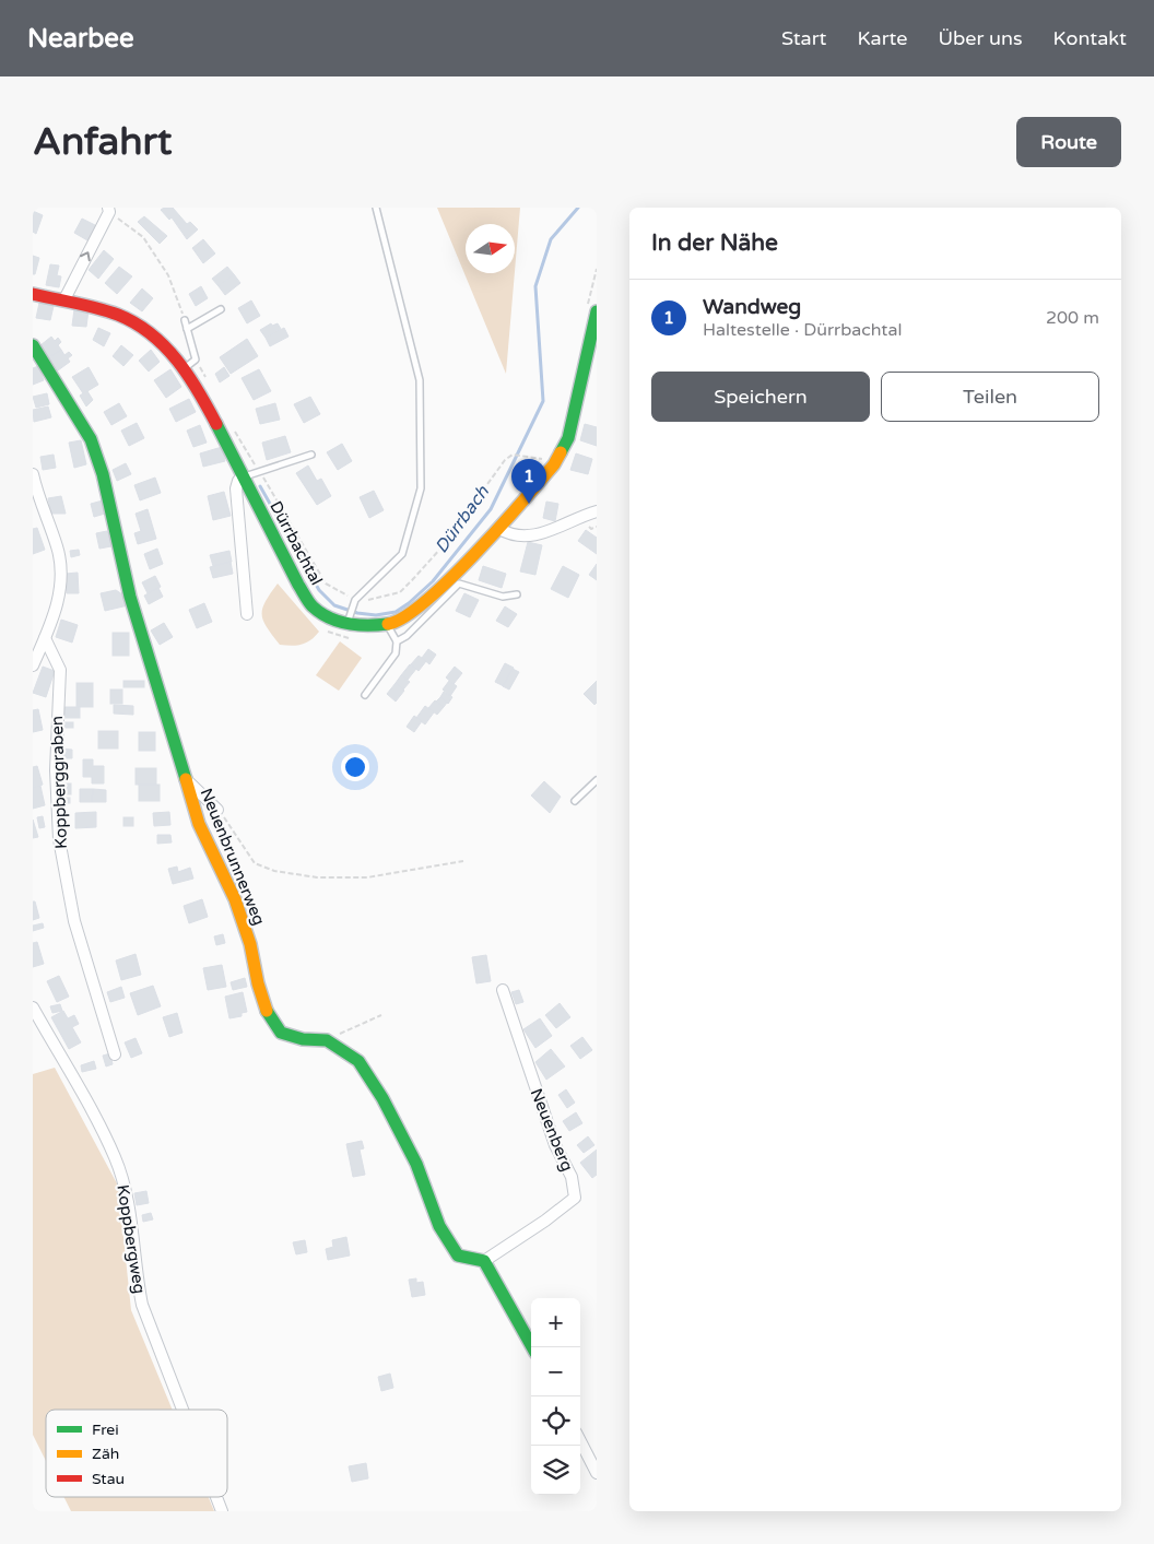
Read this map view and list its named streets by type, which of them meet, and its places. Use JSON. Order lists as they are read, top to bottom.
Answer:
{
  "streets": {
    "street": [
      "Dürrbachtal",
      "Koppberggraben",
      "Neuenbrunnerweg",
      "Neuenberg",
      "Koppbergweg"
    ]
  },
  "crossings": [
    ["Neuenbrunnerweg", "Neuenberg"]
  ],
  "water": ["Dürrbach"],
  "legend": ["Frei", "Zäh", "Stau"],
  "north": "right",
  "page": {
    "header": "Nearbee",
    "nav": [
      "Start",
      "Karte",
      "Über uns",
      "Kontakt"
    ],
    "buttons": [
      "Route",
      ["Speichern", "Teilen"]
    ],
    "title": "Anfahrt",
    "heading": "In der Nähe",
    "list": [
      {
        "mark": "1",
        "name": "Wandweg",
        "note": "Haltestelle · Dürrbachtal",
        "value": "200 m"
      }
    ],
    "pins": "1",
    "map_buttons": ["+", "−"]
  }
}
